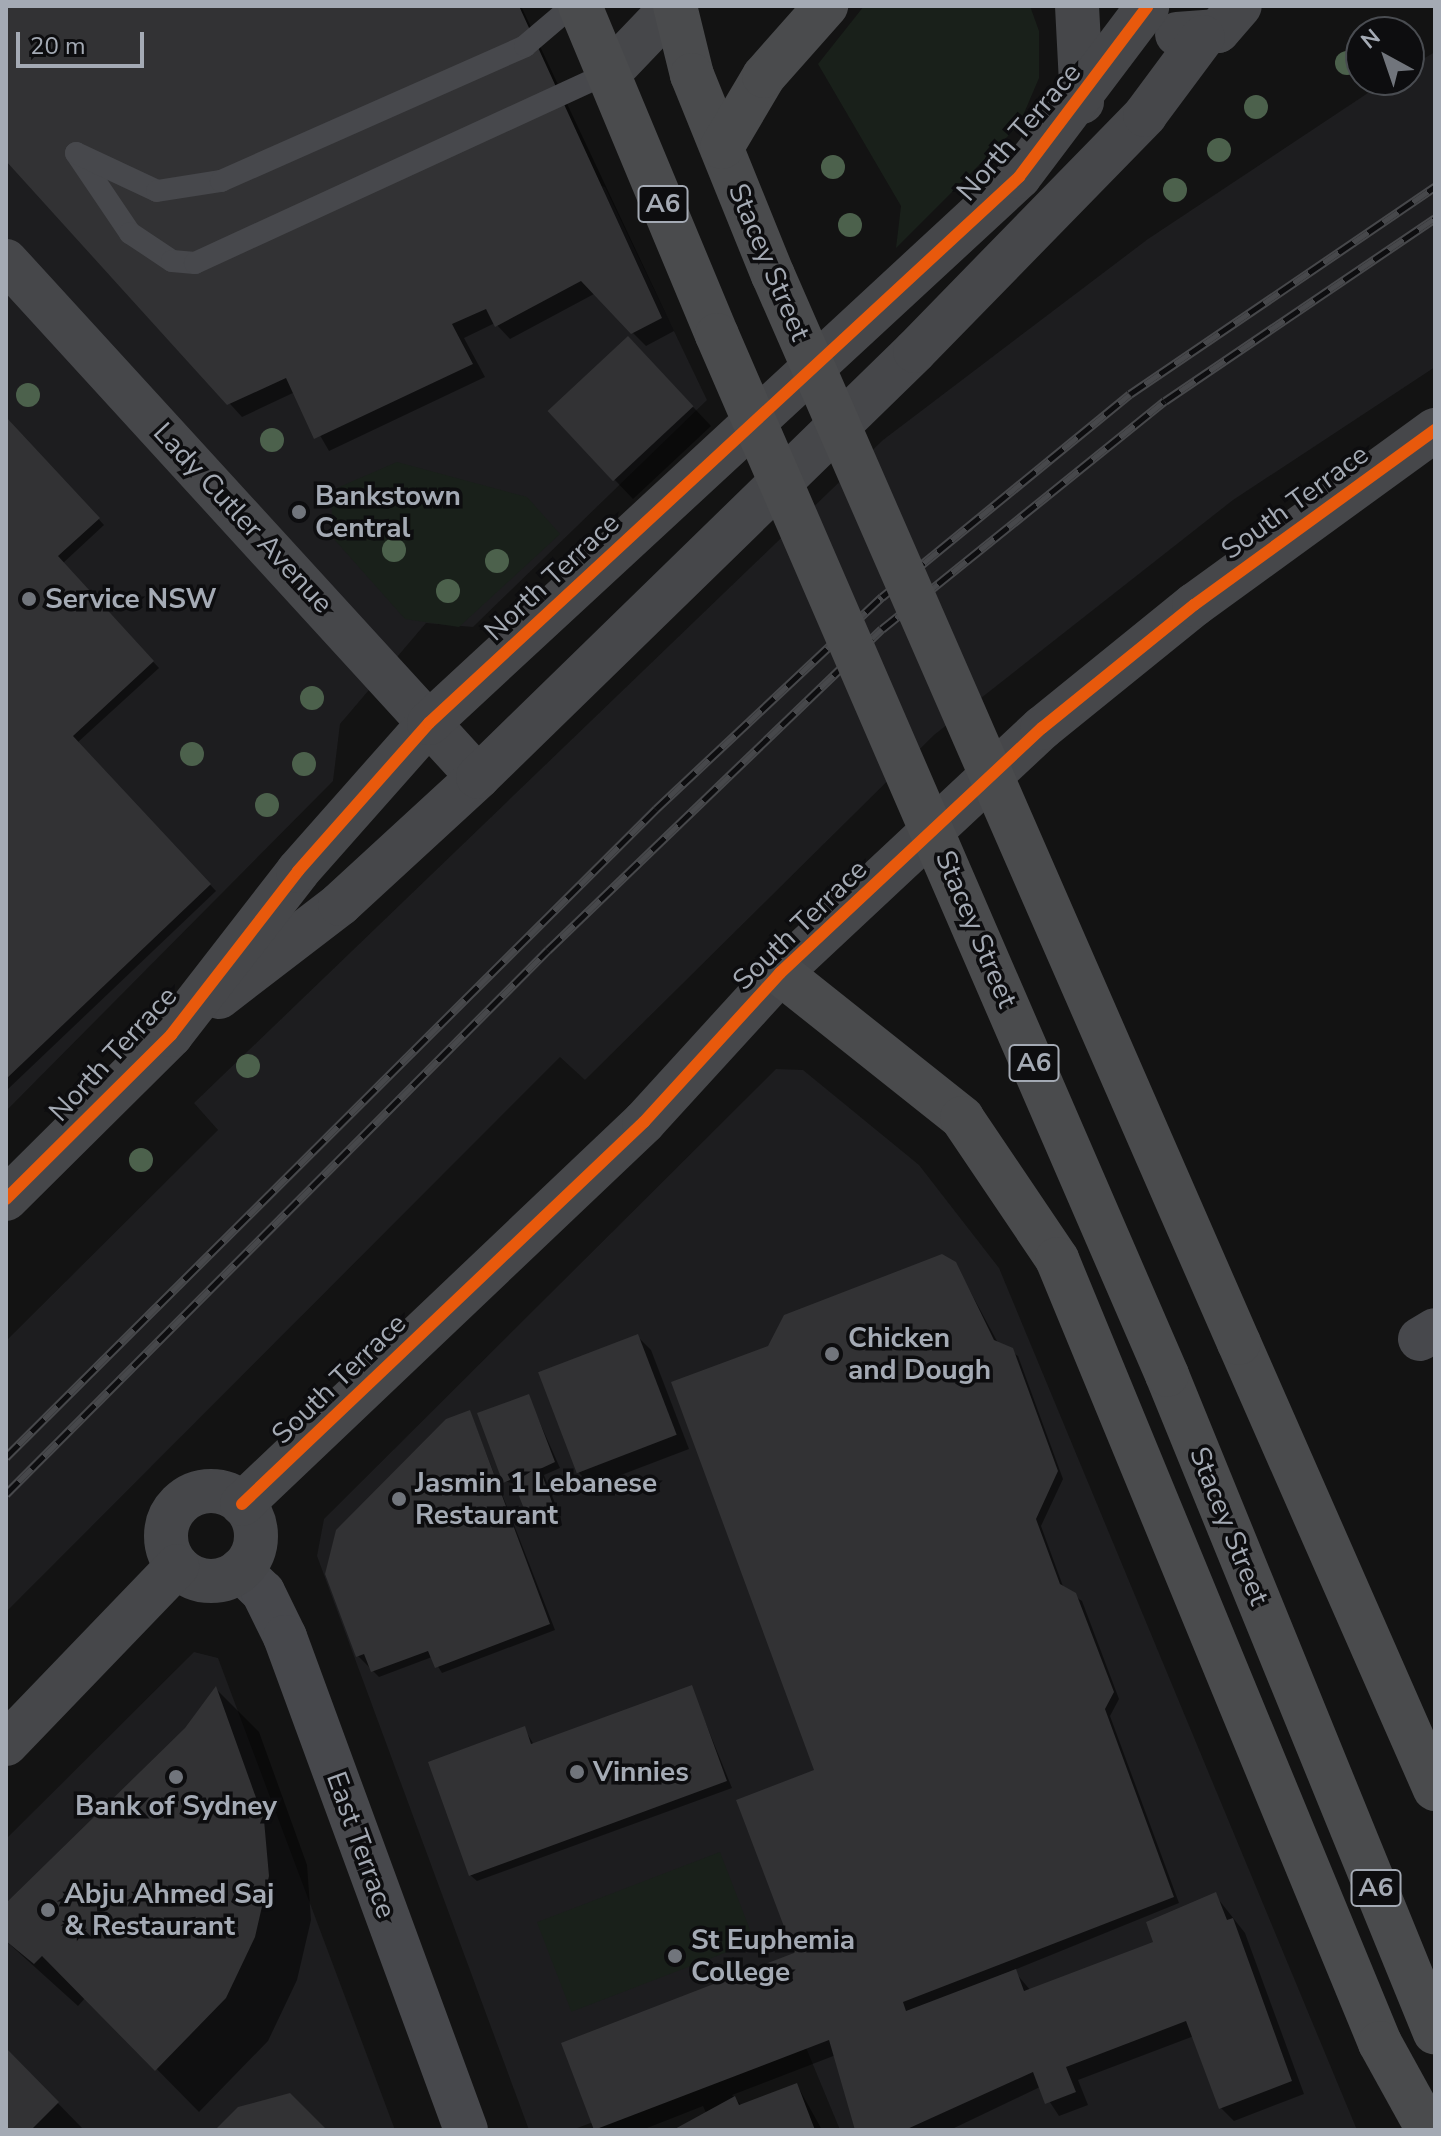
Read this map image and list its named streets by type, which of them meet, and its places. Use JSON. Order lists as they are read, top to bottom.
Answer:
{
  "streets": {
    "highway": ["A6", "Stacey Street"],
    "street": [
      "North Terrace",
      "South Terrace",
      "Lady Cutler Avenue",
      "East Terrace"
    ]
  },
  "crossings": [
    ["North Terrace", "Lady Cutler Avenue"],
    ["South Terrace", "East Terrace"]
  ],
  "places": [
    "Bankstown Central",
    "Service NSW",
    "Chicken and Dough",
    "Jasmin 1 Lebanese Restaurant",
    "Vinnies",
    "Bank of Sydney",
    "Abju Ahmed Saj & Restaurant",
    "St Euphemia College"
  ],
  "scale_bar": "20 m",
  "north": "top left"
}
